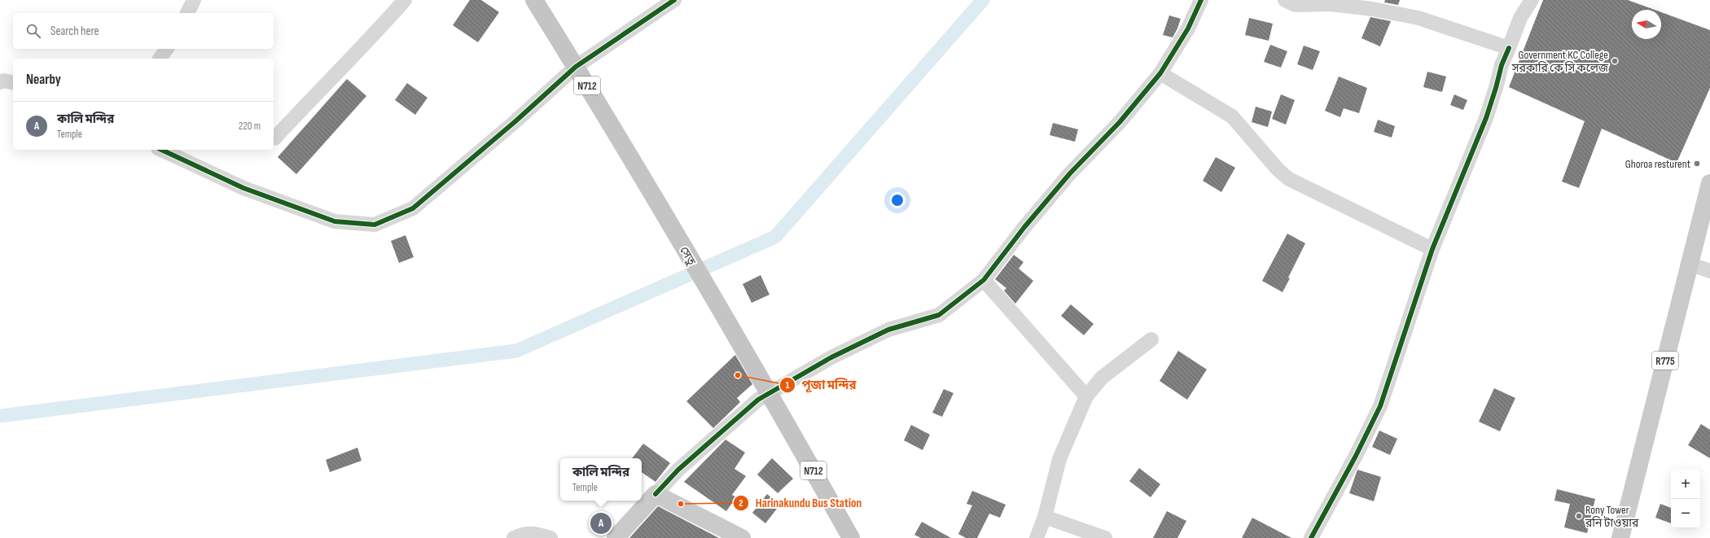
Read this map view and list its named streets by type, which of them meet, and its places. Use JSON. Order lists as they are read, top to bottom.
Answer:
{
  "streets": {
    "highway": ["N712", "সেতু"],
    "main road": ["R775"]
  },
  "crossings": [
    ["N712", "সেতু"]
  ],
  "places": [
    "Government KC College সরকারি কে সি কলেজ",
    "Ghoroa resturent",
    "পূজা মন্দির",
    "Harinakundu Bus Station",
    "Rony Tower রনি টাওয়ার"
  ],
  "north": "left",
  "page": {
    "search": "Search here",
    "heading": "Nearby",
    "list": [
      {
        "mark": "A",
        "name": "কালি মন্দির",
        "note": "Temple",
        "value": "220 m"
      }
    ],
    "popup": ["কালি মন্দির", "Temple"],
    "map_buttons": ["+", "−"],
    "pins": "A"
  }
}
